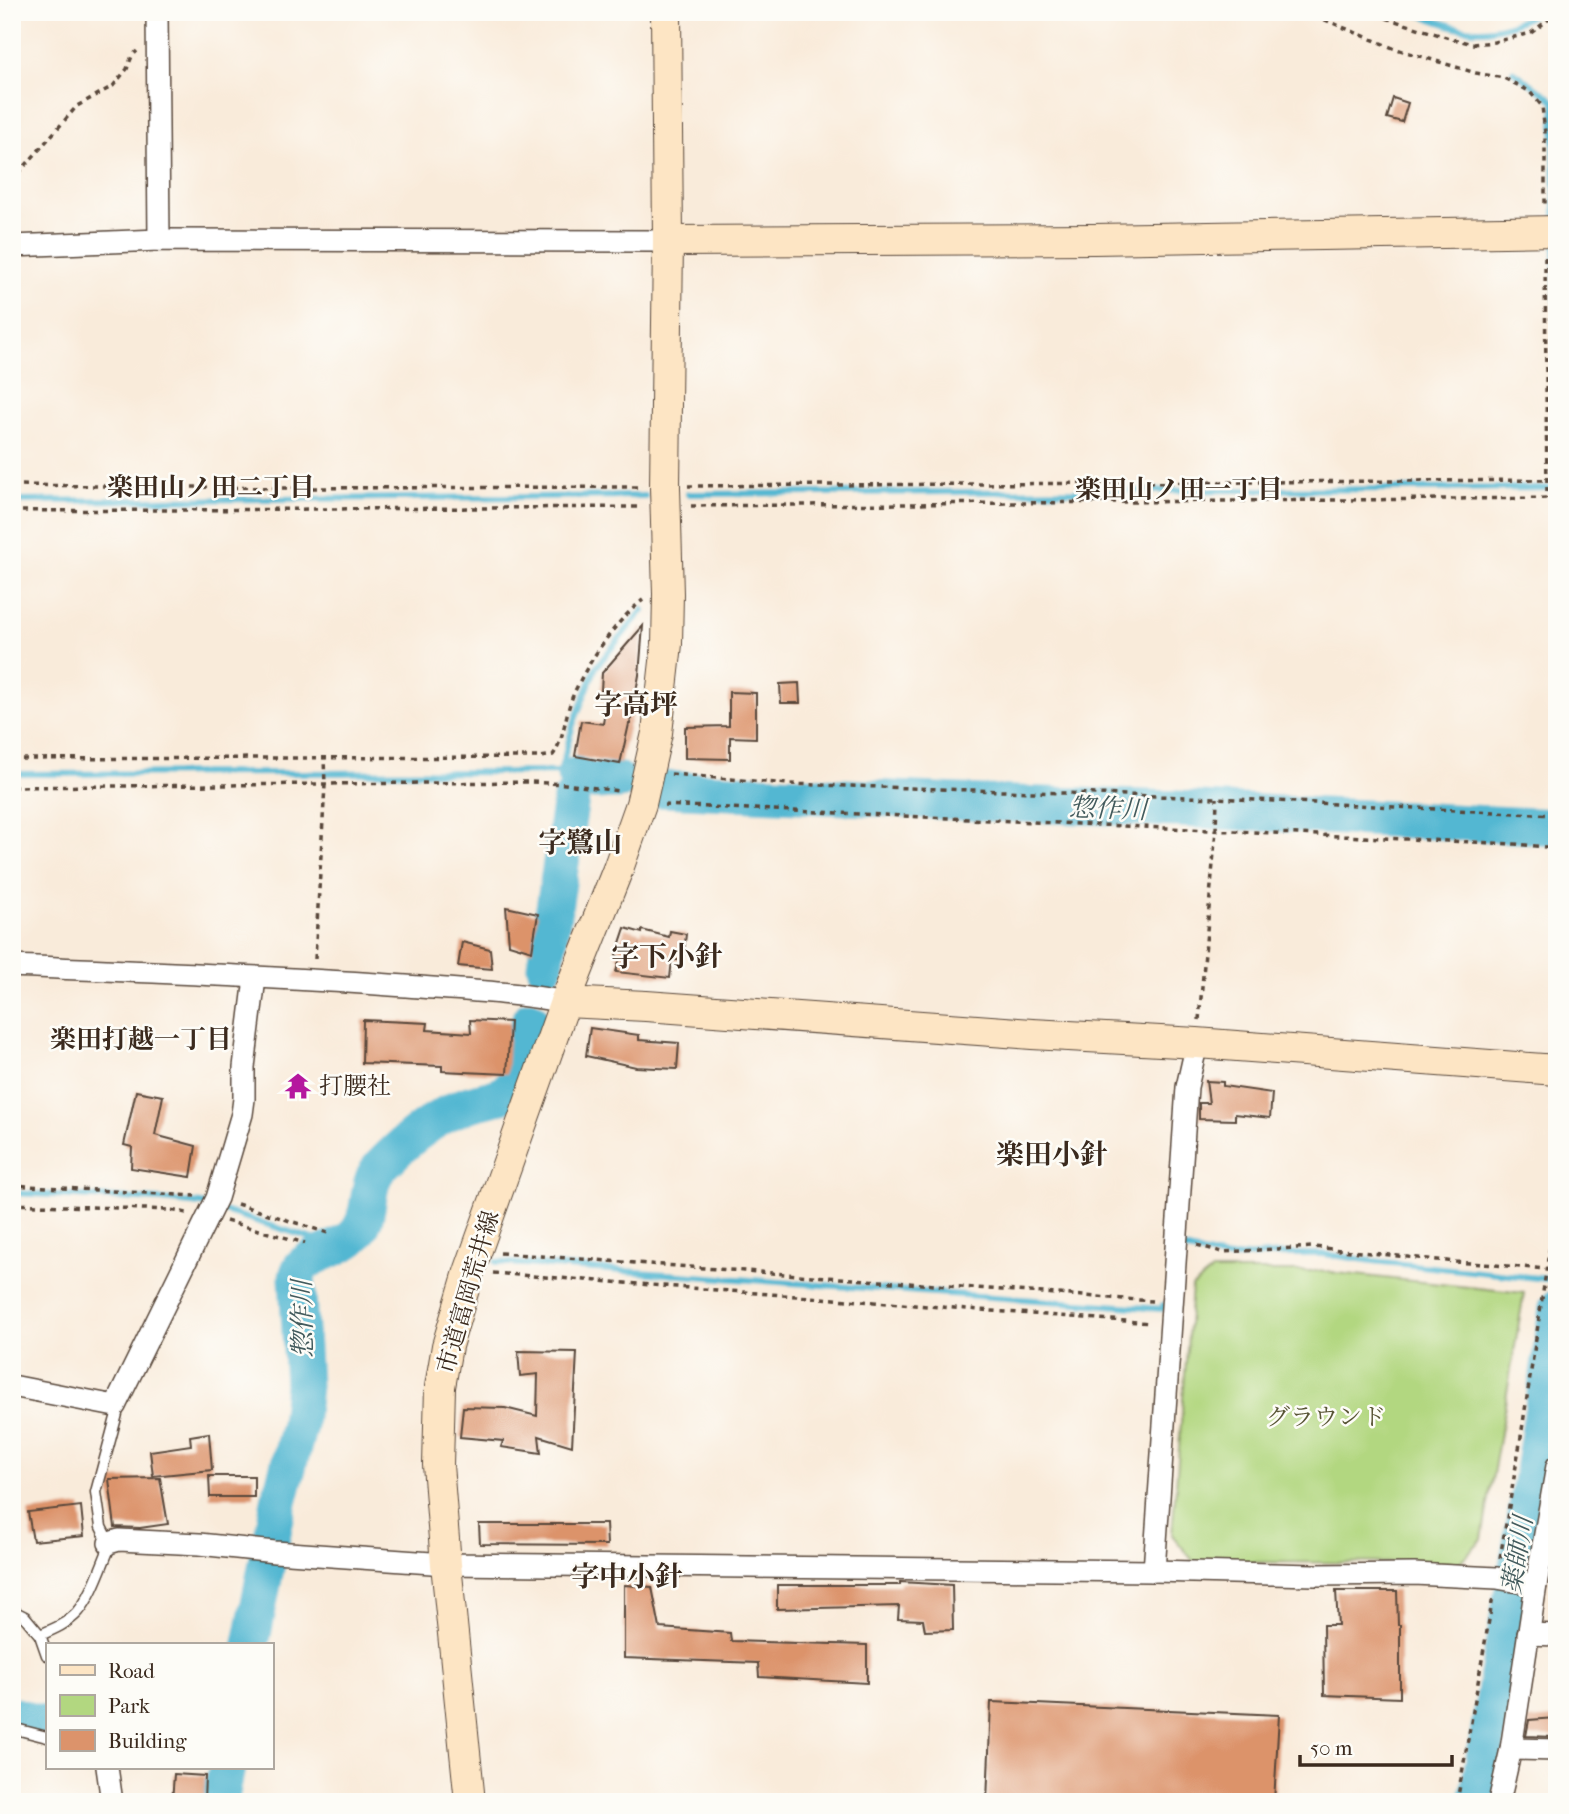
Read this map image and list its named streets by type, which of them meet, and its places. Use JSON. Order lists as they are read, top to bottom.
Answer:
{
  "streets": {
    "street": ["市道富岡荒井線"]
  },
  "districts": [
    "楽田山ノ田二丁目",
    "楽田山ノ田一丁目",
    "字高坪",
    "字鷺山",
    "字下小針",
    "楽田打越一丁目",
    "楽田小針",
    "字中小針"
  ],
  "water": ["惣作川", "薬師川"],
  "parks": ["グラウンド"],
  "places": {
    "temple": ["打腰社"]
  },
  "legend": ["Road", "Park", "Building"],
  "scale_bar": "50 m"
}
